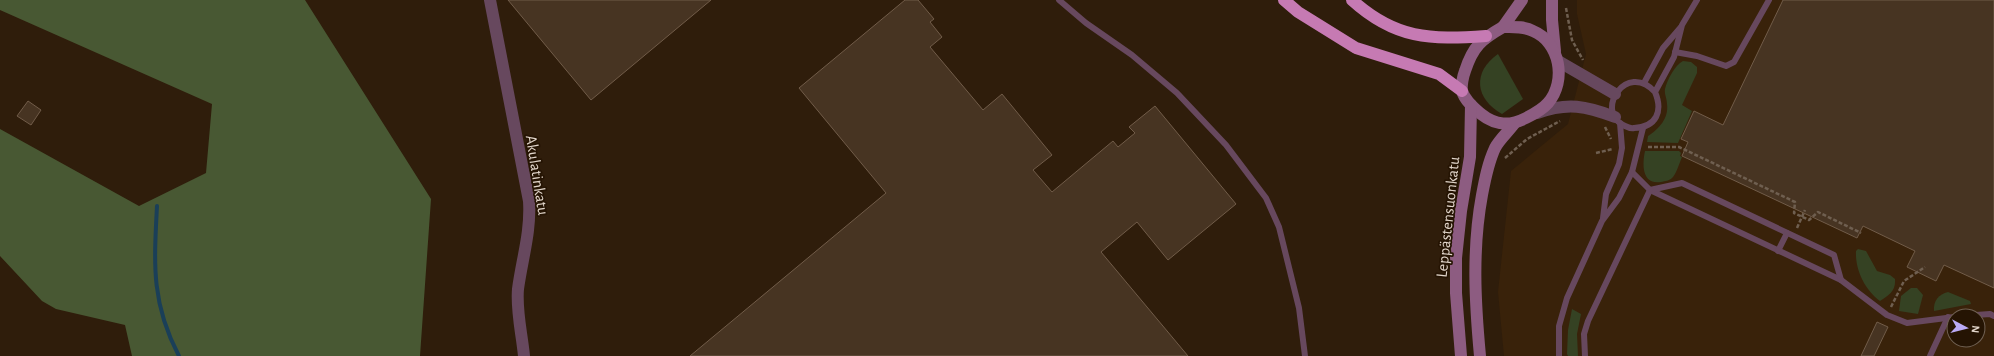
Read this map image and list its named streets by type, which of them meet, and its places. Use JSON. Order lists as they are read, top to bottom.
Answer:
{
  "streets": {
    "main road": ["Leppästensuonkatu"],
    "street": ["Akulatinkatu"]
  },
  "north": "right"
}
